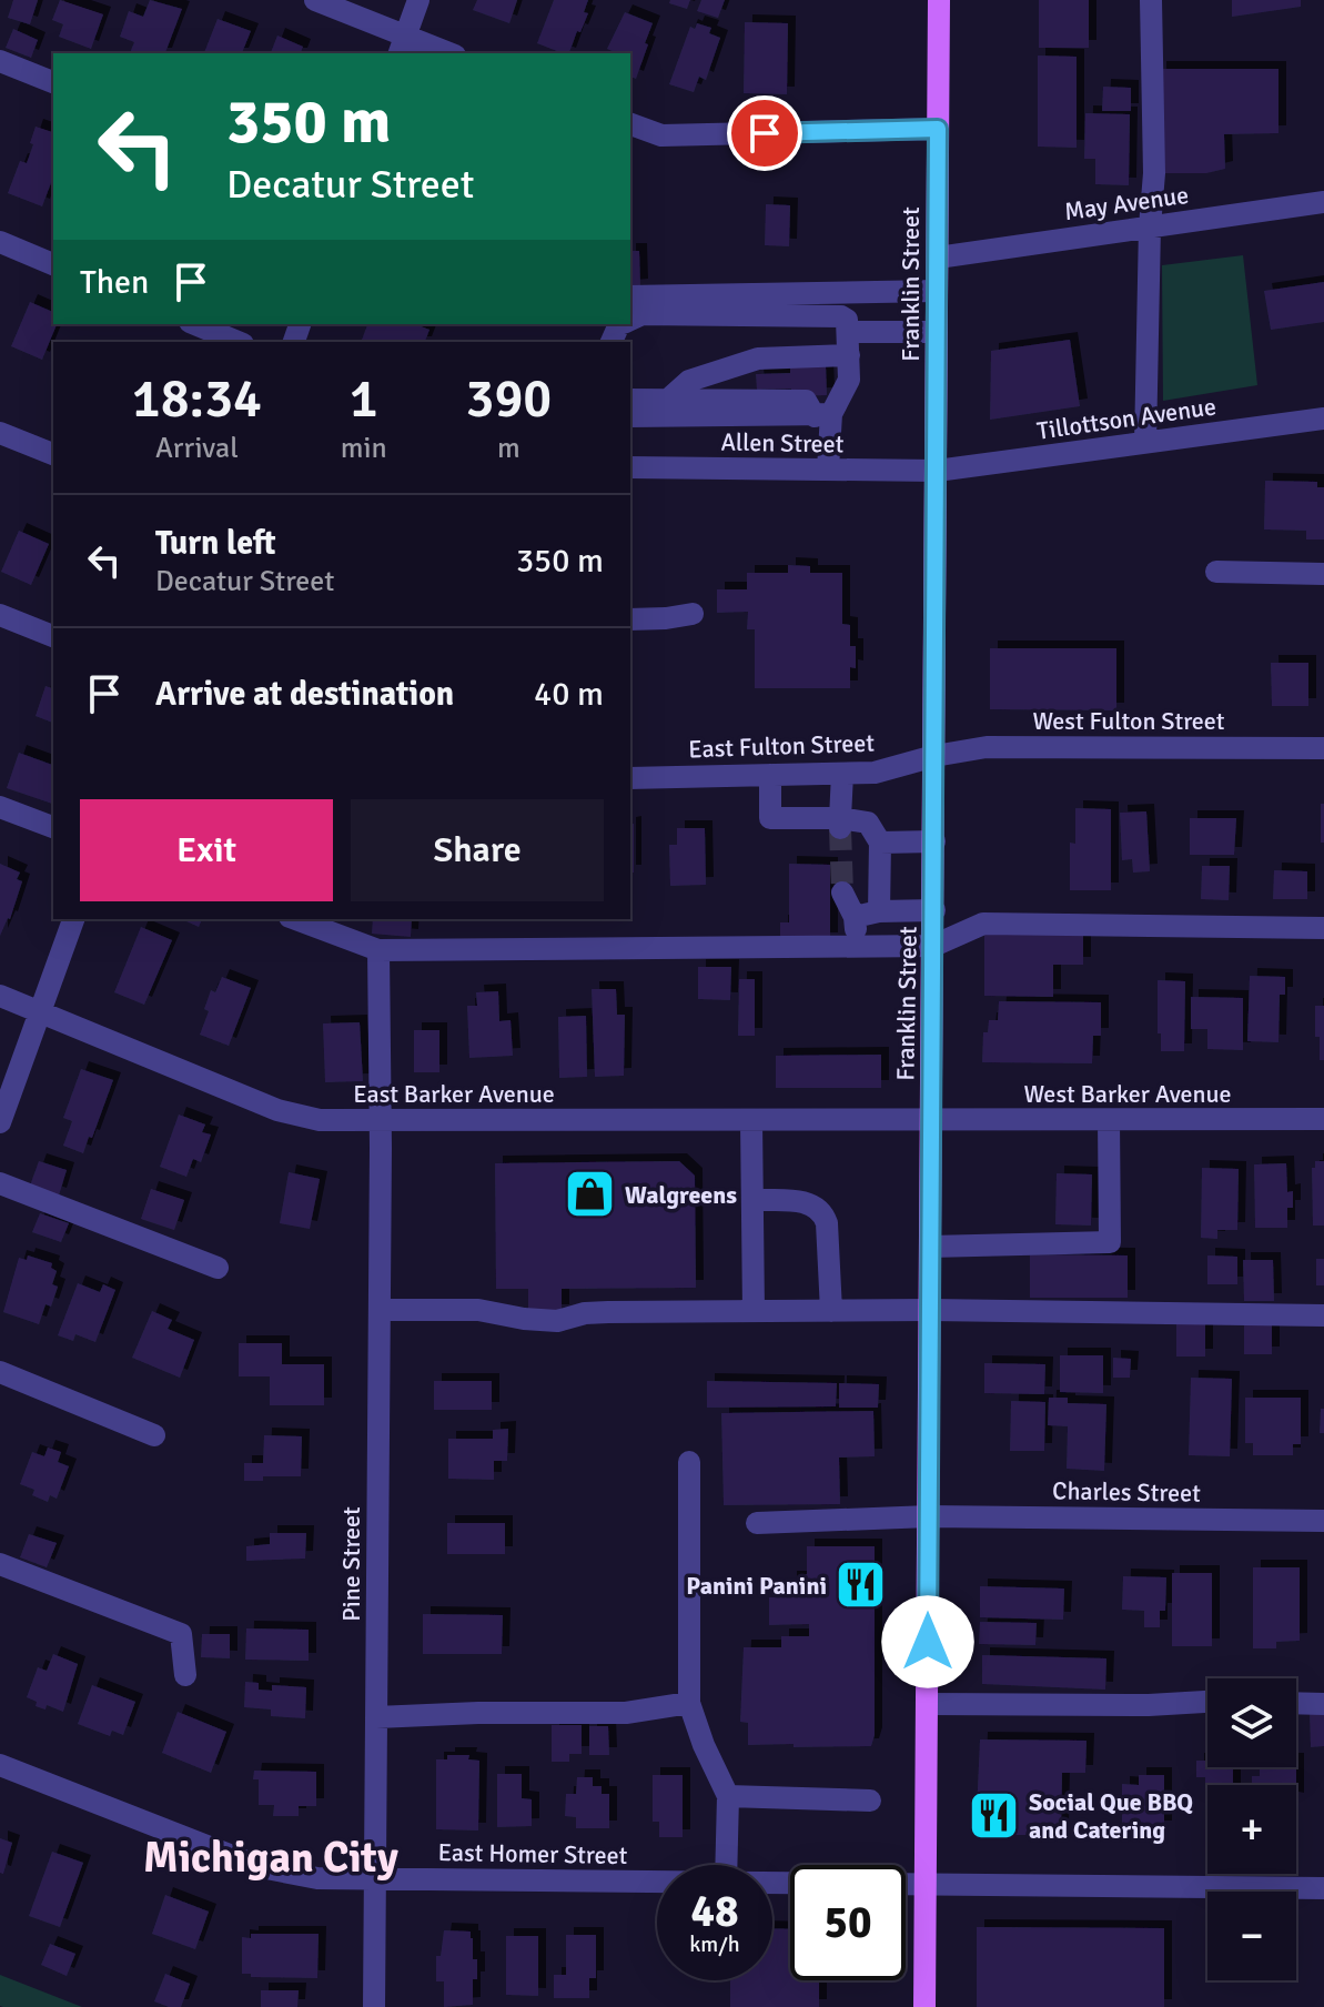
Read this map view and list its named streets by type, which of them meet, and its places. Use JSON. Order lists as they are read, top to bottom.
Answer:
{
  "streets": {
    "main road": ["Franklin Street"],
    "street": [
      "May Avenue",
      "Tillottson Avenue",
      "Allen Street",
      "West Fulton Street",
      "East Fulton Street",
      "East Barker Avenue",
      "West Barker Avenue",
      "Charles Street",
      "Pine Street",
      "East Homer Street"
    ]
  },
  "crossings": [
    ["May Avenue", "Franklin Street"],
    ["Franklin Street", "Tillottson Avenue"],
    ["Franklin Street", "Allen Street"],
    ["Franklin Street", "West Fulton Street"],
    ["Franklin Street", "East Fulton Street"],
    ["Franklin Street", "East Barker Avenue"],
    ["Franklin Street", "West Barker Avenue"],
    ["Franklin Street", "Charles Street"],
    ["Franklin Street", "East Homer Street"],
    ["Tillottson Avenue", "Allen Street"],
    ["West Fulton Street", "East Fulton Street"],
    ["East Barker Avenue", "West Barker Avenue"],
    ["East Barker Avenue", "Pine Street"],
    ["Pine Street", "East Homer Street"]
  ],
  "districts": ["Michigan City"],
  "places": {
    "shop": ["Walgreens"],
    "restaurant": ["Panini Panini", "Social Que BBQ and Catering"]
  },
  "page": {
    "turn": ["350 m", "Decatur Street"],
    "then": "Then",
    "eta": [
      "18:34",
      "Arrival",
      "1",
      "min",
      "390",
      "m"
    ],
    "list": [
      {
        "name": "Turn left",
        "note": "Decatur Street",
        "value": "350 m"
      },
      {
        "name": "Arrive at destination",
        "value": "40 m"
      }
    ],
    "buttons": ["Exit", "Share"],
    "map_buttons": ["+", "−"],
    "speed": "48 km/h",
    "limit": "50"
  }
}
